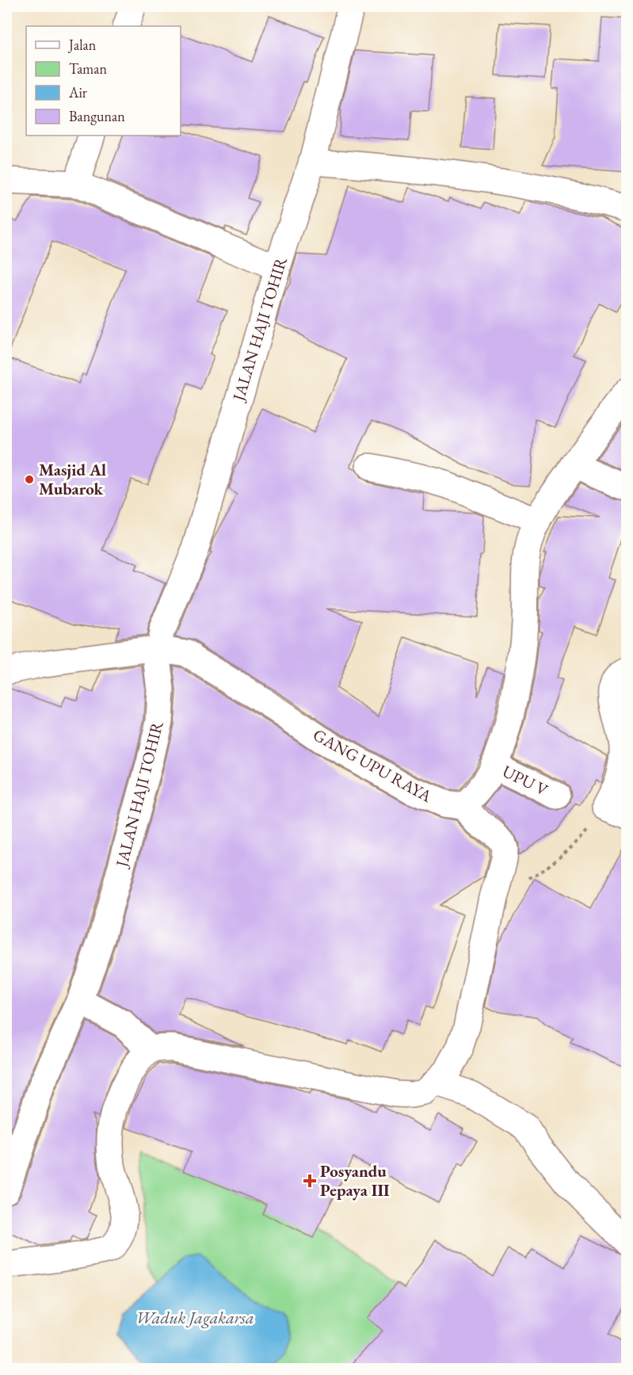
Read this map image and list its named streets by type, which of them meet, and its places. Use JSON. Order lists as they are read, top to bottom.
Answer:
{
  "streets": {
    "street": ["JALAN HAJI TOHIR", "GANG UPU RAYA", "UPU V"]
  },
  "crossings": [
    ["JALAN HAJI TOHIR", "GANG UPU RAYA"]
  ],
  "water": ["Waduk Jagakarsa"],
  "places": {
    "other": ["Masjid Al Mubarok"],
    "health": ["Posyandu Pepaya III"]
  },
  "legend": [
    "Jalan",
    "Taman",
    "Air",
    "Bangunan"
  ]
}
